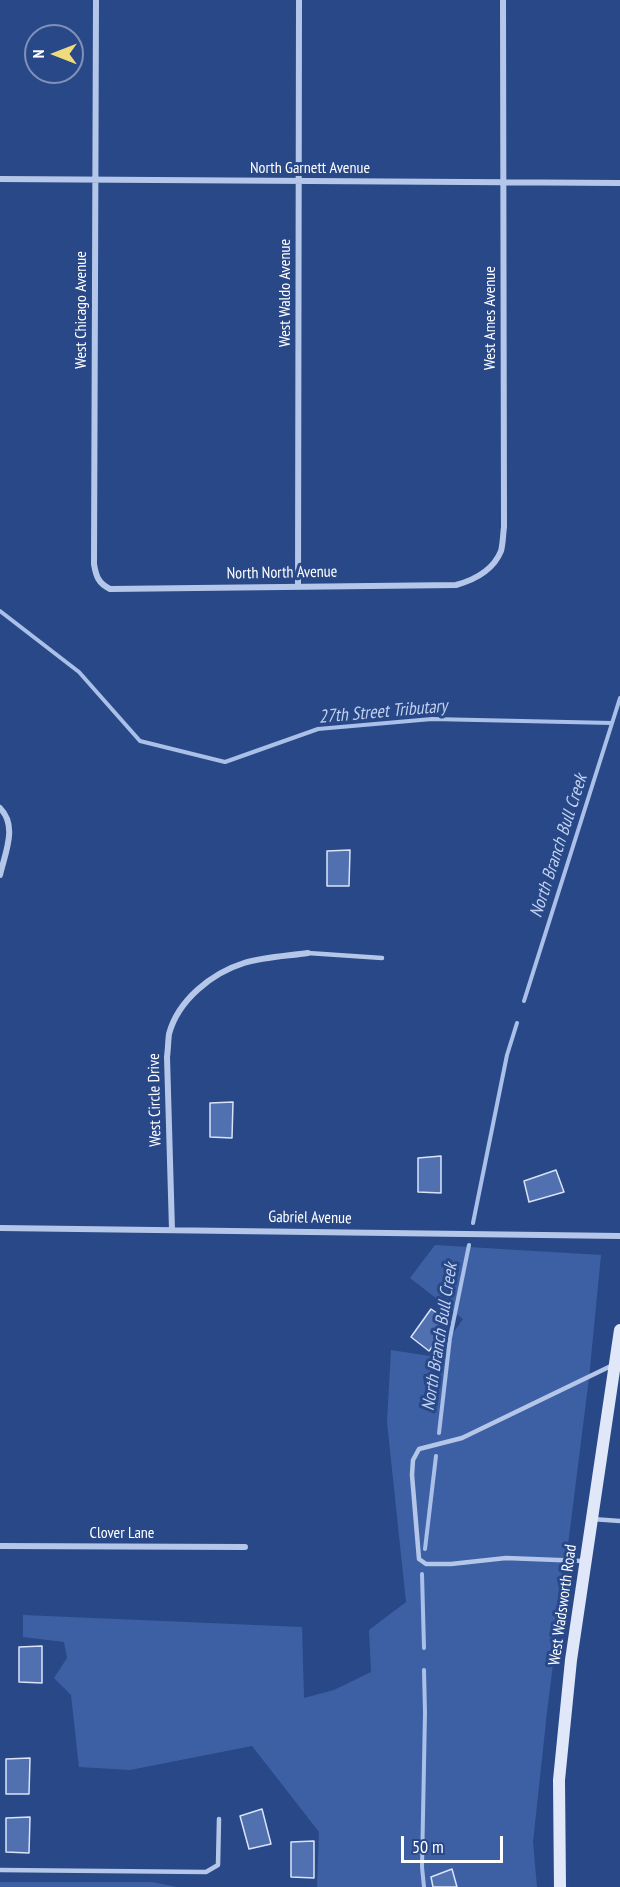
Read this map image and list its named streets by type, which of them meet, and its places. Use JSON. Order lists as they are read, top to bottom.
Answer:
{
  "streets": {
    "main road": ["West Wadsworth Road"],
    "street": [
      "North Garnett Avenue",
      "West Waldo Avenue",
      "West Chicago Avenue",
      "West Ames Avenue",
      "North North Avenue",
      "West Circle Drive",
      "Gabriel Avenue",
      "Clover Lane"
    ]
  },
  "crossings": [
    ["North Garnett Avenue", "West Waldo Avenue"],
    ["North Garnett Avenue", "West Chicago Avenue"],
    ["North Garnett Avenue", "West Ames Avenue"],
    ["West Waldo Avenue", "North North Avenue"],
    ["West Chicago Avenue", "North North Avenue"],
    ["West Ames Avenue", "North North Avenue"],
    ["West Circle Drive", "Gabriel Avenue"]
  ],
  "water": ["27th Street Tributary", "North Branch Bull Creek"],
  "scale_bar": "50 m",
  "north": "left"
}
